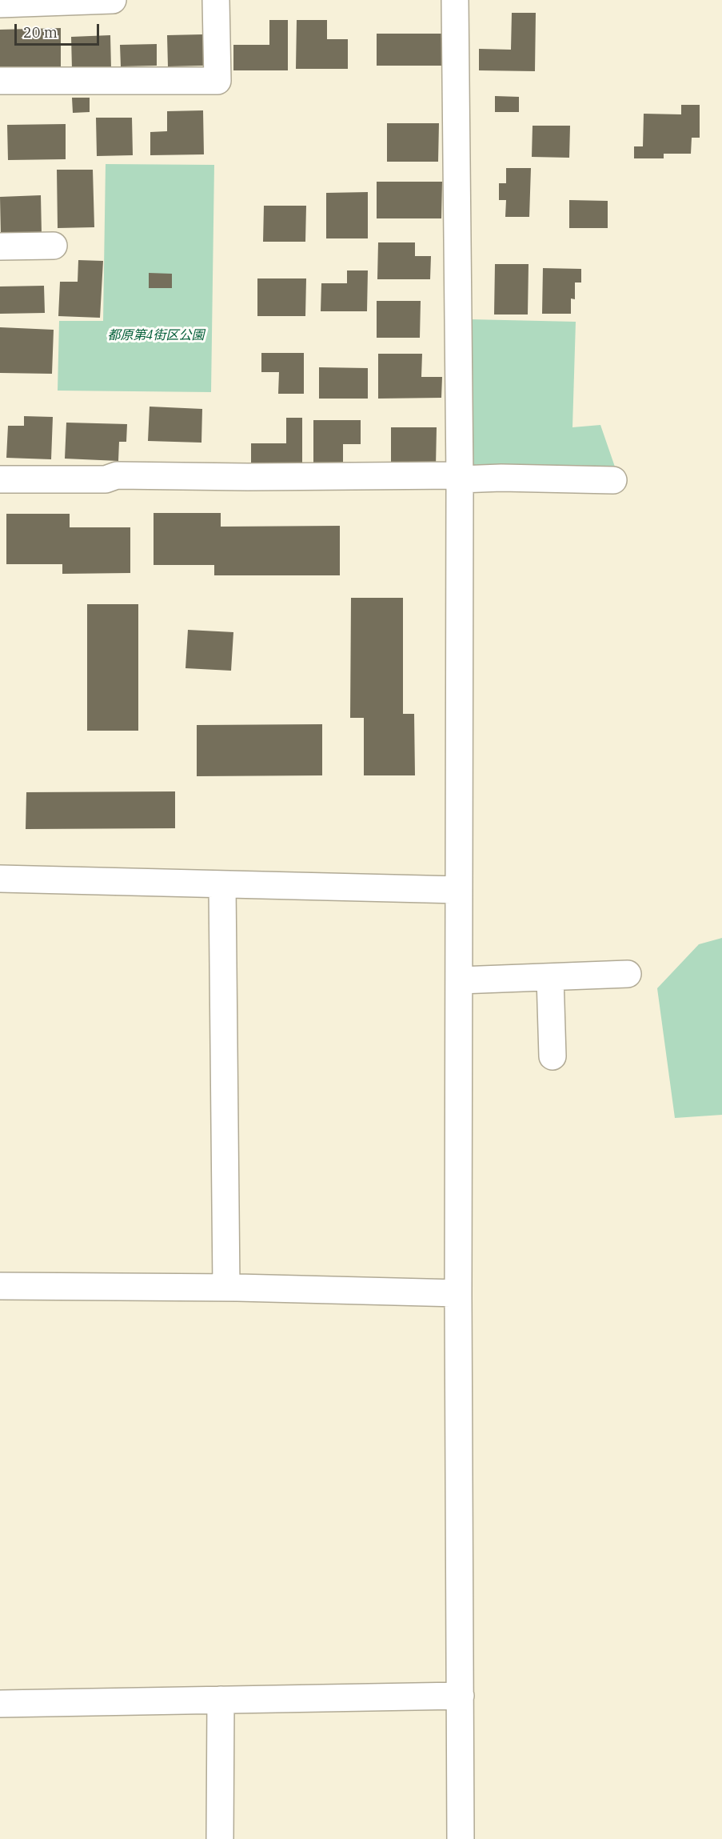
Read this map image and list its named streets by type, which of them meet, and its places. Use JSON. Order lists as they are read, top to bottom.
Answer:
{
  "parks": ["都原第4街区公園"],
  "scale_bar": "20 m"
}
